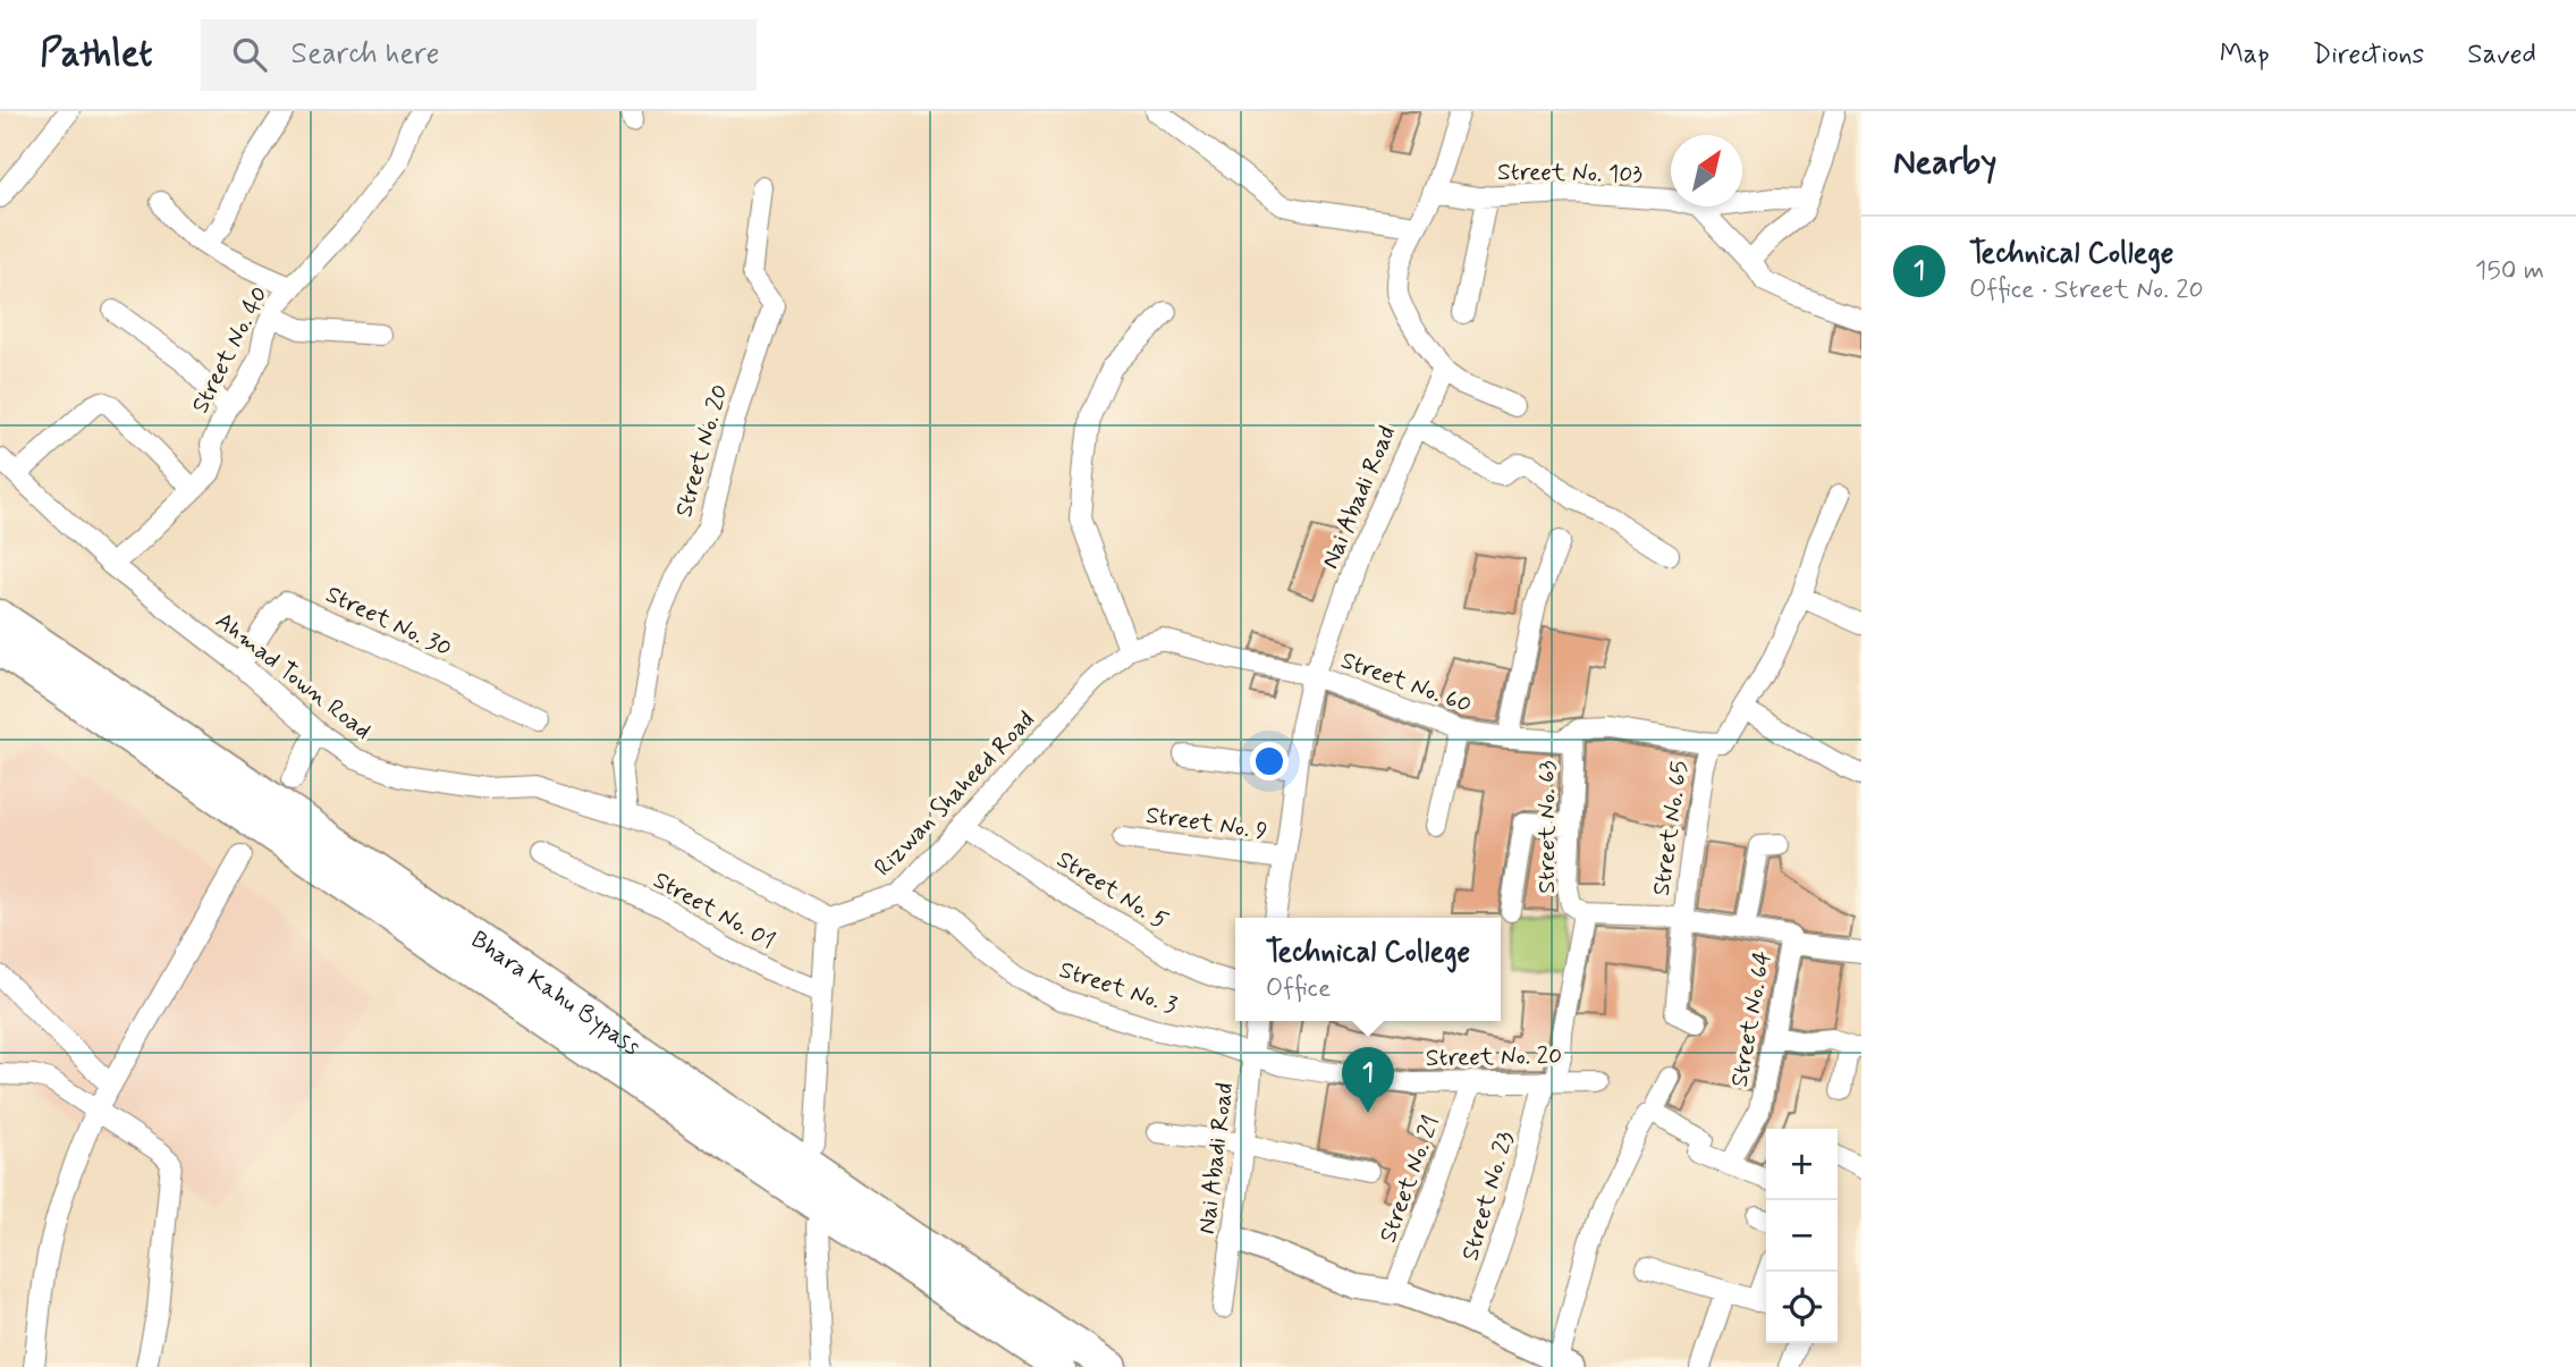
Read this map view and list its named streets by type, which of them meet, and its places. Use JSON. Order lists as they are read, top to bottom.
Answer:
{
  "streets": {
    "highway": ["Bhara Kahu Bypass"],
    "street": [
      "Street No. 103",
      "Street No. 40",
      "Street No. 20",
      "Nai Abadi Road",
      "Street No. 30",
      "Ahmad Town Road",
      "Street No. 60",
      "Rizwan Shaheed Road",
      "Street No. 9",
      "Street No. 63",
      "Street No. 65",
      "Street No. 5",
      "Street No. 01",
      "Street No. 3",
      "Street No. 64",
      "Street No. 21",
      "Street No. 23"
    ]
  },
  "crossings": [
    ["Street No. 40", "Ahmad Town Road"],
    ["Street No. 20", "Nai Abadi Road"],
    ["Street No. 20", "Ahmad Town Road"],
    ["Street No. 20", "Street No. 3"],
    ["Street No. 20", "Street No. 21"],
    ["Street No. 20", "Street No. 23"],
    ["Nai Abadi Road", "Street No. 60"],
    ["Nai Abadi Road", "Street No. 9"],
    ["Nai Abadi Road", "Street No. 3"],
    ["Street No. 30", "Ahmad Town Road"],
    ["Ahmad Town Road", "Rizwan Shaheed Road"],
    ["Street No. 60", "Street No. 63"],
    ["Street No. 60", "Street No. 65"],
    ["Rizwan Shaheed Road", "Street No. 5"],
    ["Rizwan Shaheed Road", "Street No. 3"],
    ["Street No. 63", "Street No. 64"],
    ["Street No. 63", "Street No. 23"],
    ["Street No. 65", "Street No. 64"],
    ["Street No. 64", "Street No. 23"]
  ],
  "north": "top right",
  "page": {
    "header": "Pathlet",
    "search": "Search here",
    "nav": ["Map", "Directions", "Saved"],
    "heading": "Nearby",
    "list": [
      {
        "mark": "1",
        "name": "Technical College",
        "note": "Office · Street No. 20",
        "value": "150 m"
      }
    ],
    "popup": ["Technical College", "Office"],
    "pins": "1",
    "map_buttons": ["+", "−"]
  }
}
